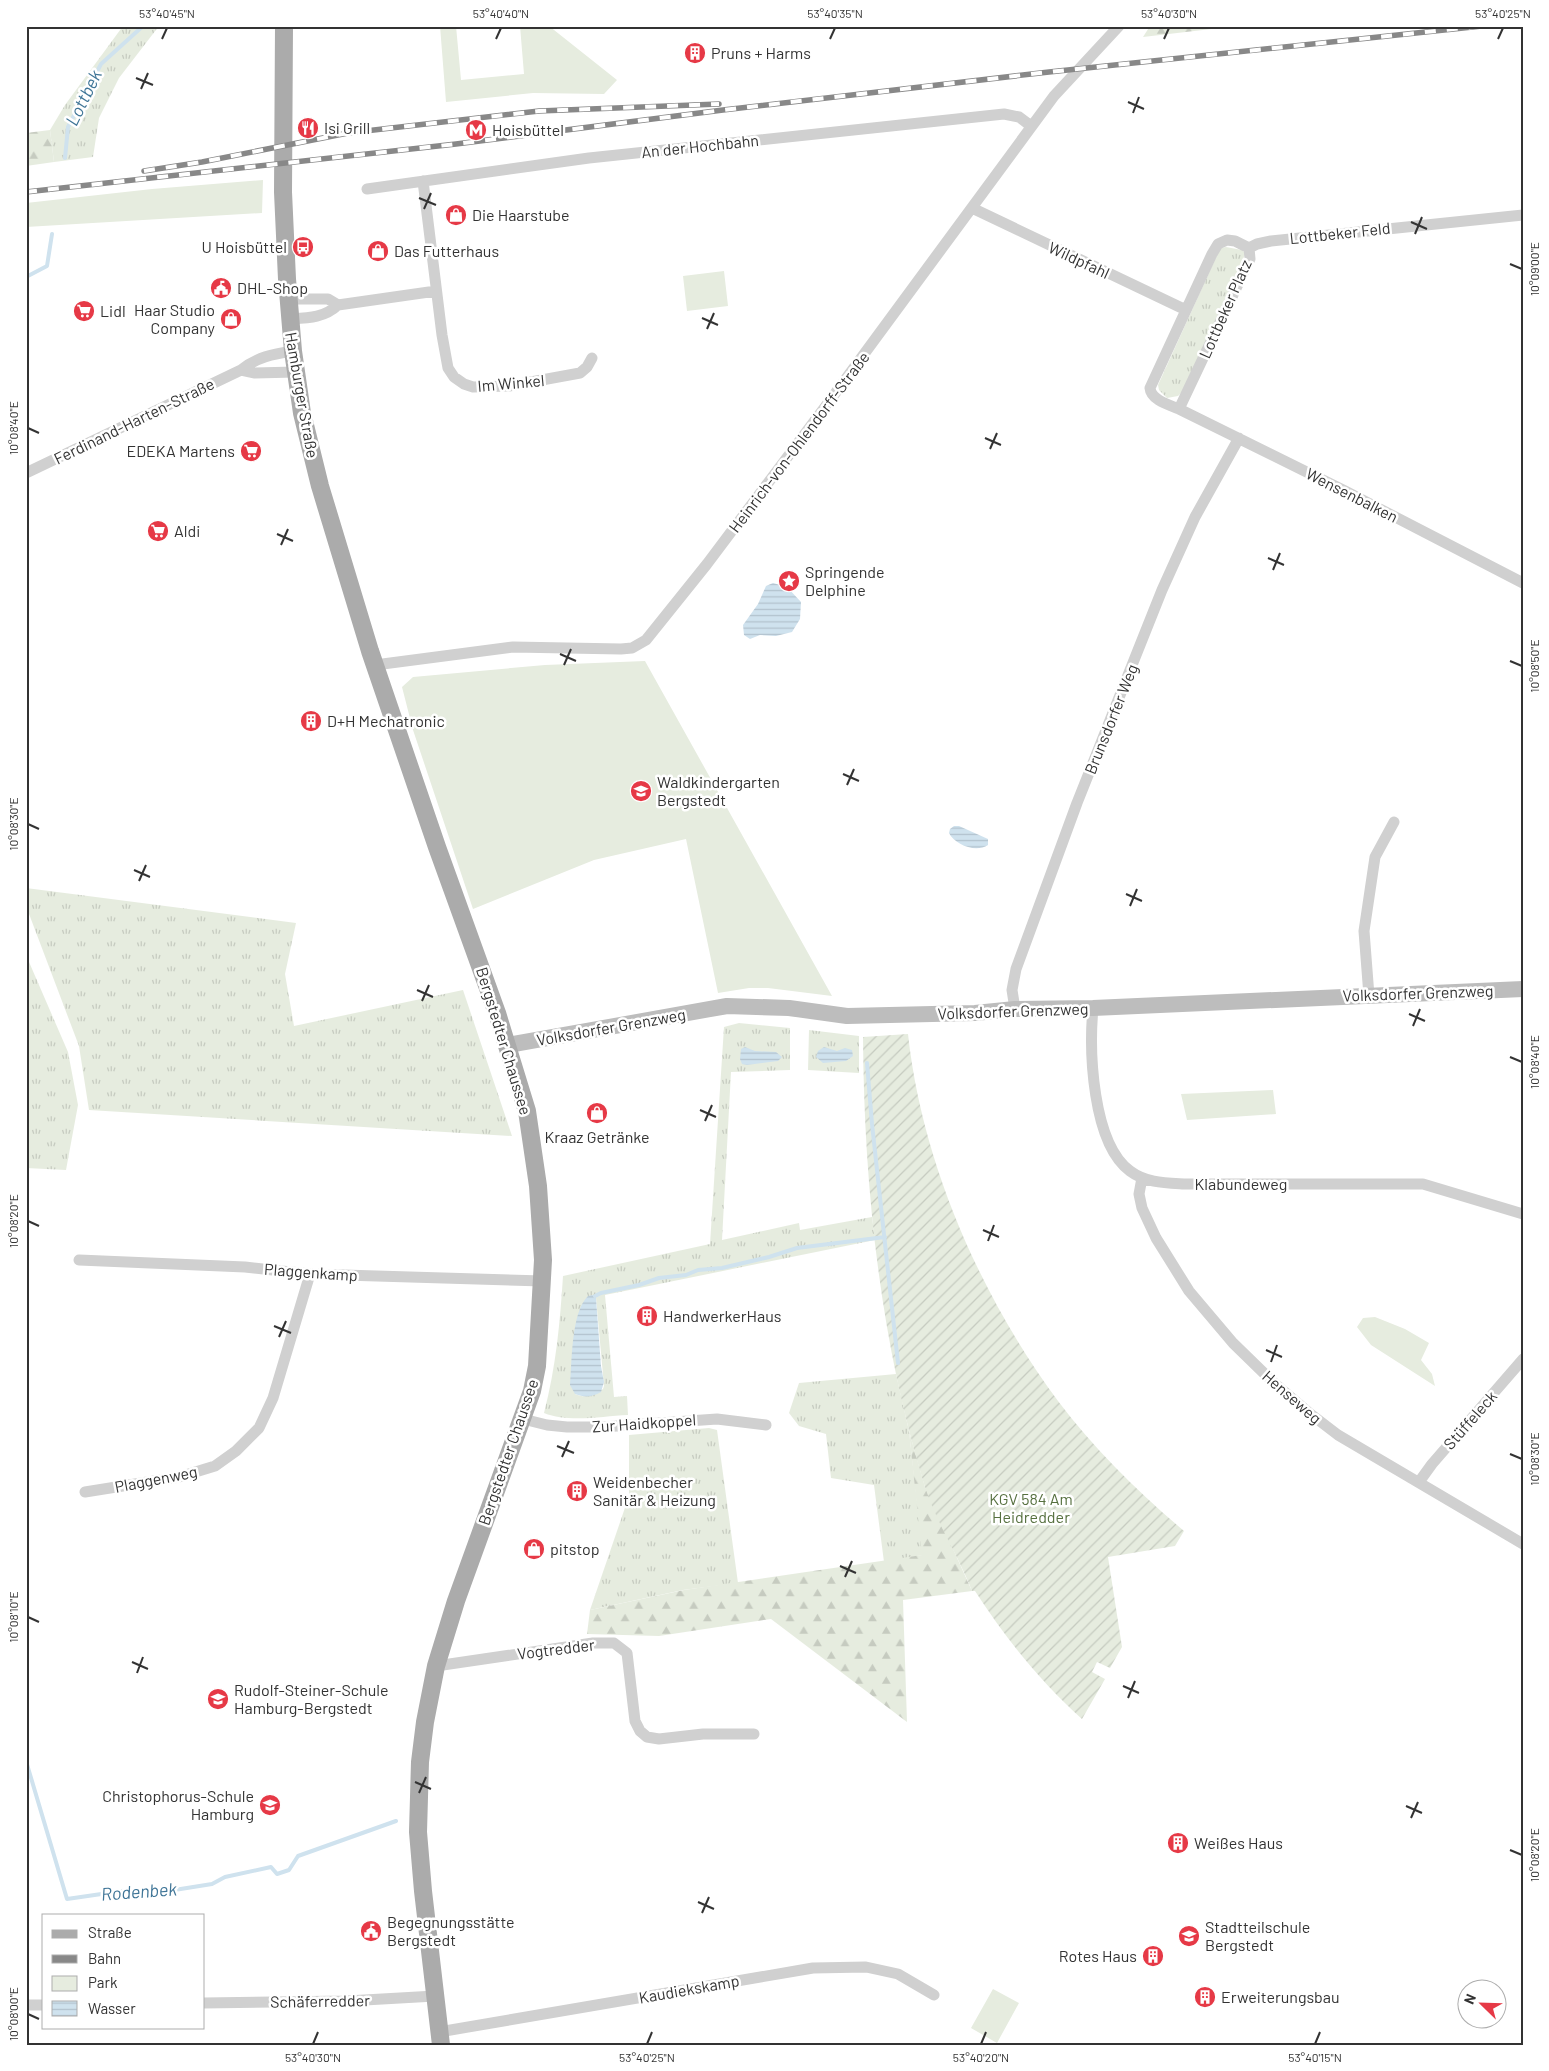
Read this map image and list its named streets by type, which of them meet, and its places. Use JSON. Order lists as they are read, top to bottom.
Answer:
{
  "streets": {
    "main road": ["Hamburger Straße", "Bergstedter Chaussee"],
    "street": [
      "An der Hochbahn",
      "Lottbeker Feld",
      "Wildpfahl",
      "Lottbeker Platz",
      "Im Winkel",
      "Ferdinand-Harten-Straße",
      "Heinrich-von-Ohlendorff-Straße",
      "Wensenbalken",
      "Brunsdorfer Weg",
      "Volksdorfer Grenzweg",
      "Klabundeweg",
      "Plaggenkamp",
      "Henseweg",
      "Stüffeleck",
      "Zur Haidkoppel",
      "Plaggenweg",
      "Vogtredder",
      "Kaudiekskamp",
      "Schäferredder"
    ]
  },
  "crossings": [
    ["An der Hochbahn", "Im Winkel"],
    ["An der Hochbahn", "Heinrich-von-Ohlendorff-Straße"],
    ["Lottbeker Feld", "Lottbeker Platz"],
    ["Wildpfahl", "Lottbeker Platz"],
    ["Wildpfahl", "Heinrich-von-Ohlendorff-Straße"],
    ["Lottbeker Platz", "Wensenbalken"],
    ["Hamburger Straße", "Ferdinand-Harten-Straße"],
    ["Hamburger Straße", "Heinrich-von-Ohlendorff-Straße"],
    ["Hamburger Straße", "Bergstedter Chaussee"],
    ["Heinrich-von-Ohlendorff-Straße", "Bergstedter Chaussee"],
    ["Wensenbalken", "Brunsdorfer Weg"],
    ["Brunsdorfer Weg", "Volksdorfer Grenzweg"],
    ["Volksdorfer Grenzweg", "Bergstedter Chaussee"],
    ["Volksdorfer Grenzweg", "Klabundeweg"],
    ["Bergstedter Chaussee", "Plaggenkamp"],
    ["Bergstedter Chaussee", "Zur Haidkoppel"],
    ["Bergstedter Chaussee", "Vogtredder"],
    ["Bergstedter Chaussee", "Kaudiekskamp"],
    ["Bergstedter Chaussee", "Schäferredder"],
    ["Klabundeweg", "Henseweg"],
    ["Plaggenkamp", "Plaggenweg"],
    ["Henseweg", "Stüffeleck"]
  ],
  "water": ["Lottbek", "Rodenbek"],
  "parks": ["KGV 584 Am Heidredder"],
  "places": {
    "building": [
      "Pruns + Harms",
      "D+H Mechatronic",
      "HandwerkerHaus",
      "Weidenbecher Sanitär & Heizung",
      "Weißes Haus",
      "Rotes Haus",
      "Erweiterungsbau"
    ],
    "restaurant": ["Isi Grill"],
    "metro station": ["Hoisbüttel"],
    "shop": [
      "Die Haarstube",
      "Das Futterhaus",
      "Haar Studio Company",
      "Kraaz Getränke",
      "pitstop"
    ],
    "bus stop": ["U Hoisbüttel"],
    "public building": ["DHL-Shop", "Begegnungsstätte Bergstedt"],
    "supermarket": ["Lidl", "EDEKA Martens", "Aldi"],
    "place": ["Springende Delphine"],
    "school or university": [
      "Waldkindergarten Bergstedt",
      "Rudolf-Steiner-Schule Hamburg-Bergstedt",
      "Christophorus-Schule Hamburg",
      "Stadtteilschule Bergstedt"
    ]
  },
  "legend": [
    "Straße",
    "Bahn",
    "Park",
    "Wasser"
  ],
  "north": "top left",
  "coordinates": [
    "53°40'45\"N",
    "53°40'40\"N",
    "53°40'35\"N",
    "53°40'30\"N",
    "53°40'25\"N",
    "10°09'00\"E",
    "10°08'40\"E",
    "10°08'50\"E",
    "10°08'30\"E",
    "10°08'20\"E",
    "10°08'10\"E",
    "10°08'00\"E",
    "53°40'20\"N",
    "53°40'15\"N"
  ]
}
